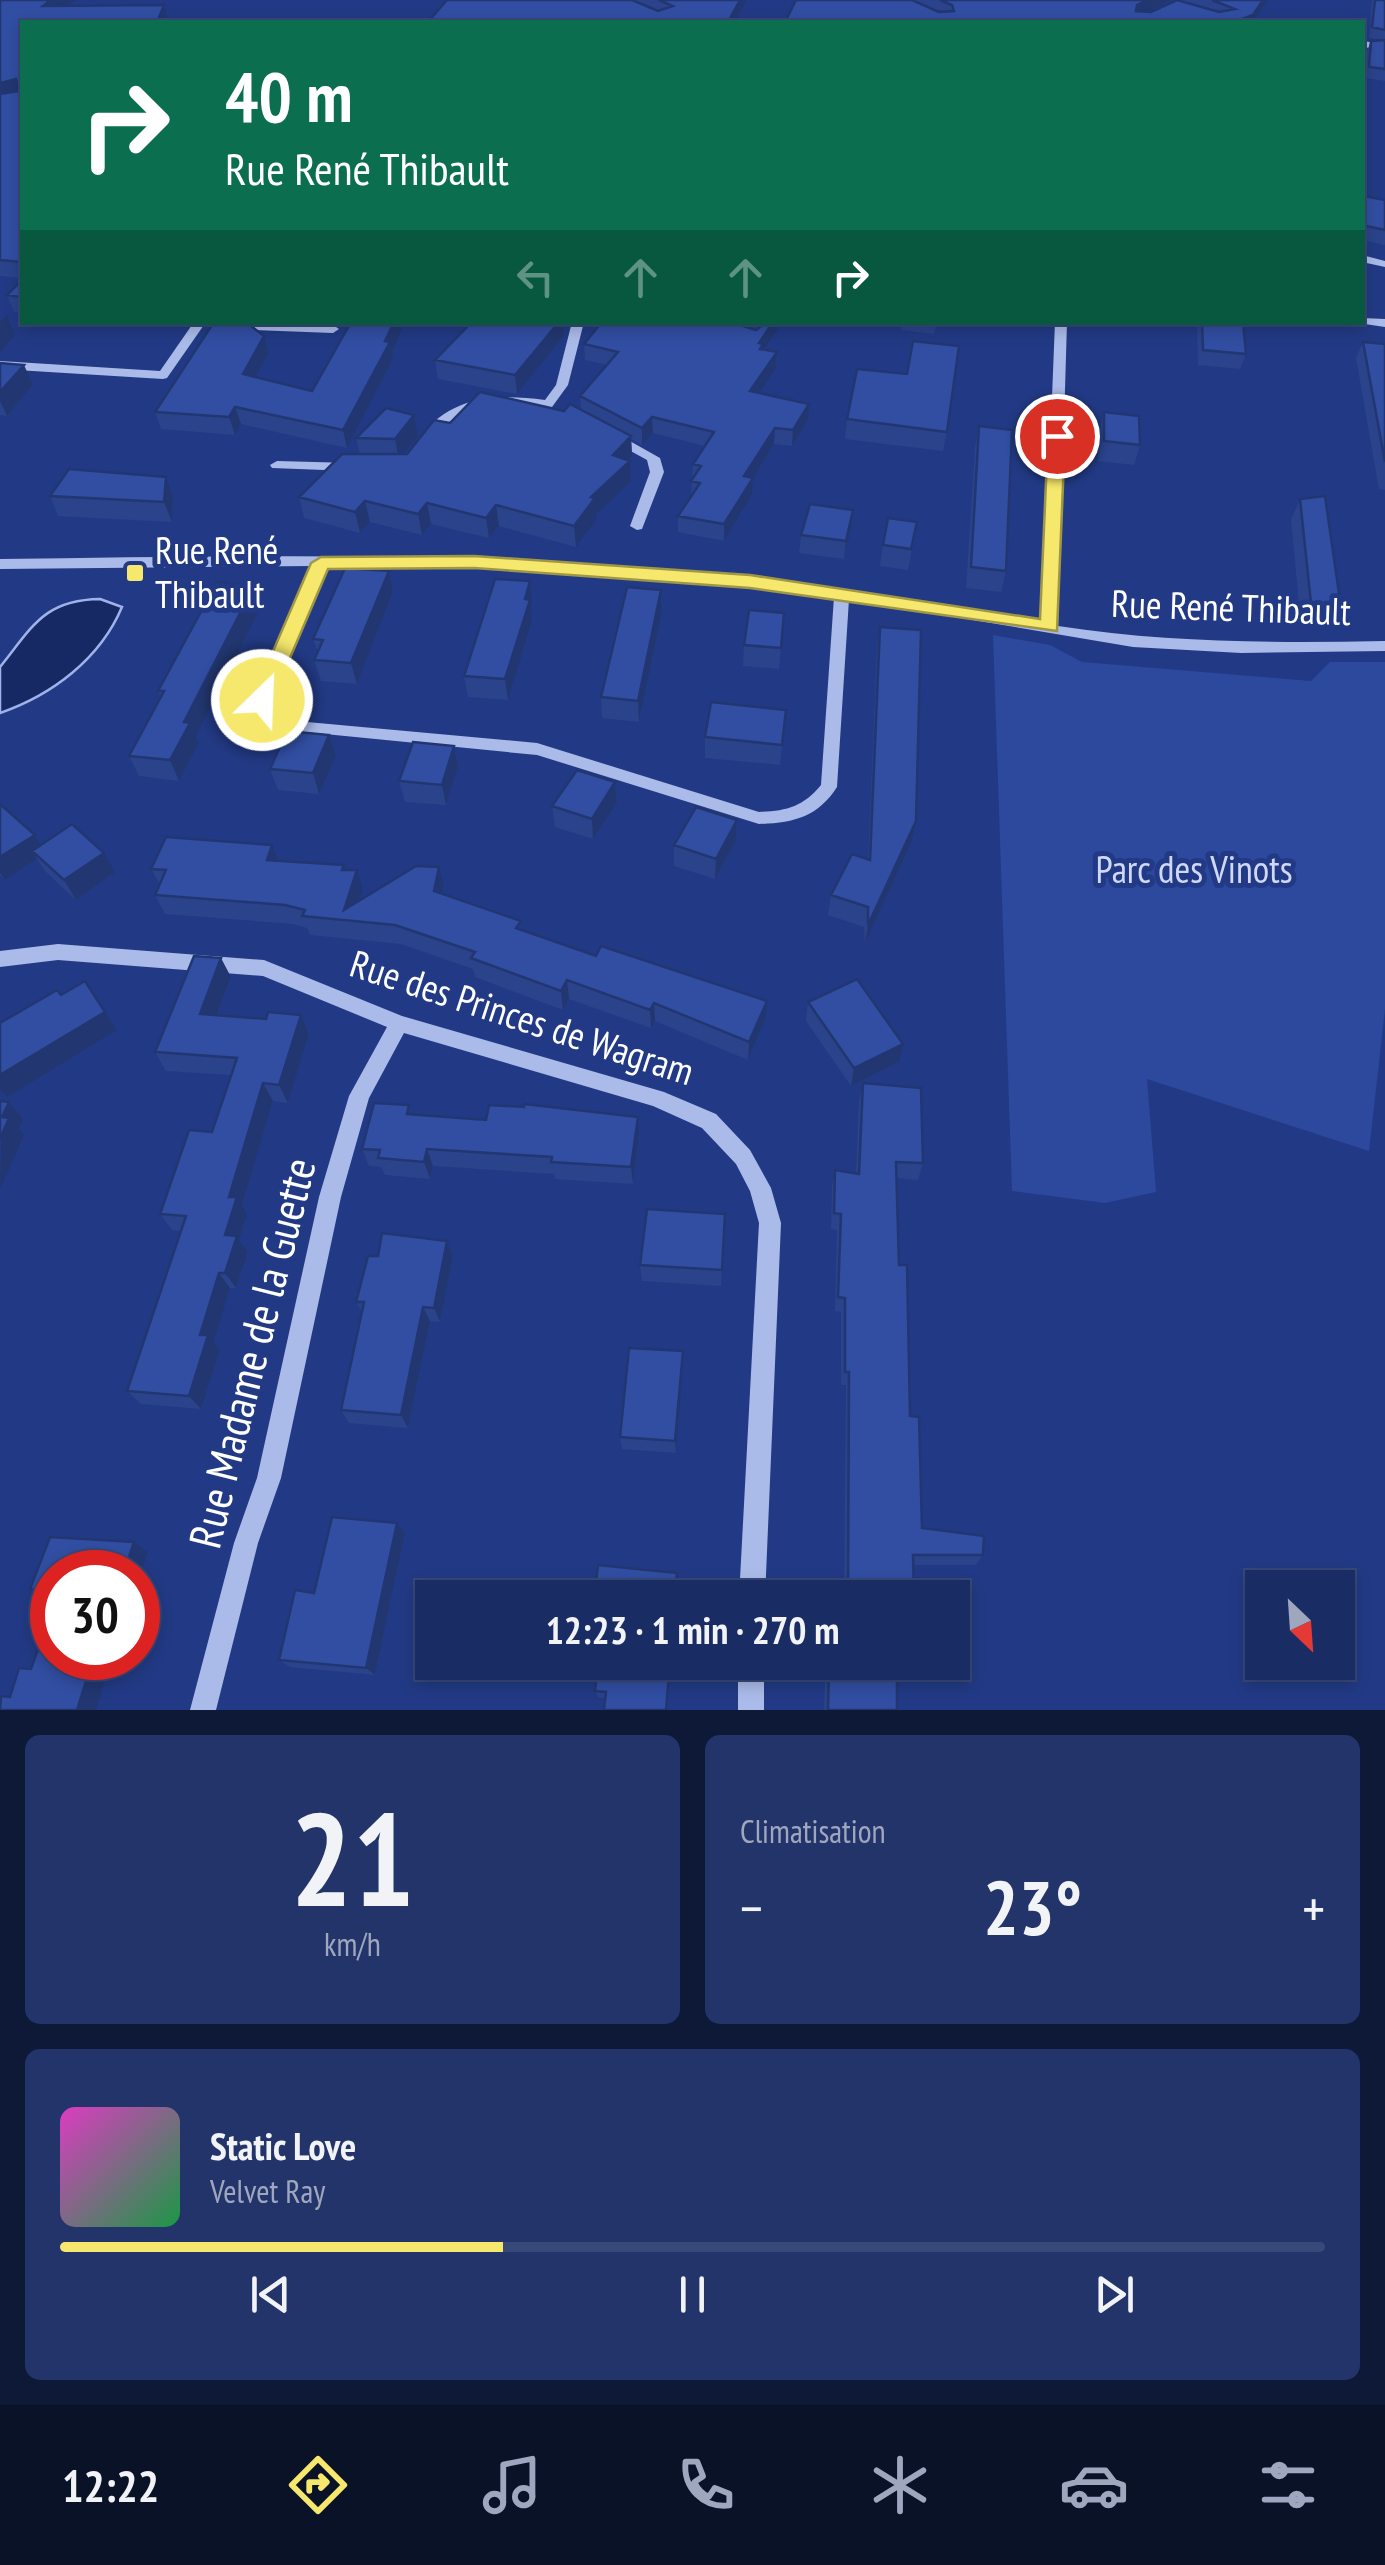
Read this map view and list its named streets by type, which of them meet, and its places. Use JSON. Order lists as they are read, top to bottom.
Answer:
{
  "streets": {
    "street": ["Rue René Thibault", "Rue des Princes de Wagram", "Rue Madame de la Guette"]
  },
  "crossings": [
    ["Rue des Princes de Wagram", "Rue Madame de la Guette"]
  ],
  "parks": ["Parc des Vinots"],
  "places": {
    "transit": ["Rue René Thibault"]
  },
  "north": "bottom right",
  "page": {
    "turn": ["40 m", "Rue René Thibault"],
    "limit": "30",
    "trip": "12:23 · 1 min · 270 m",
    "tile": [
      ["21", "km/h"],
      "Climatisation"
    ],
    "heat": ["−", "23°", "+"],
    "song": ["Static Love", "Velvet Ray"],
    "tabs": "12:22"
  }
}
